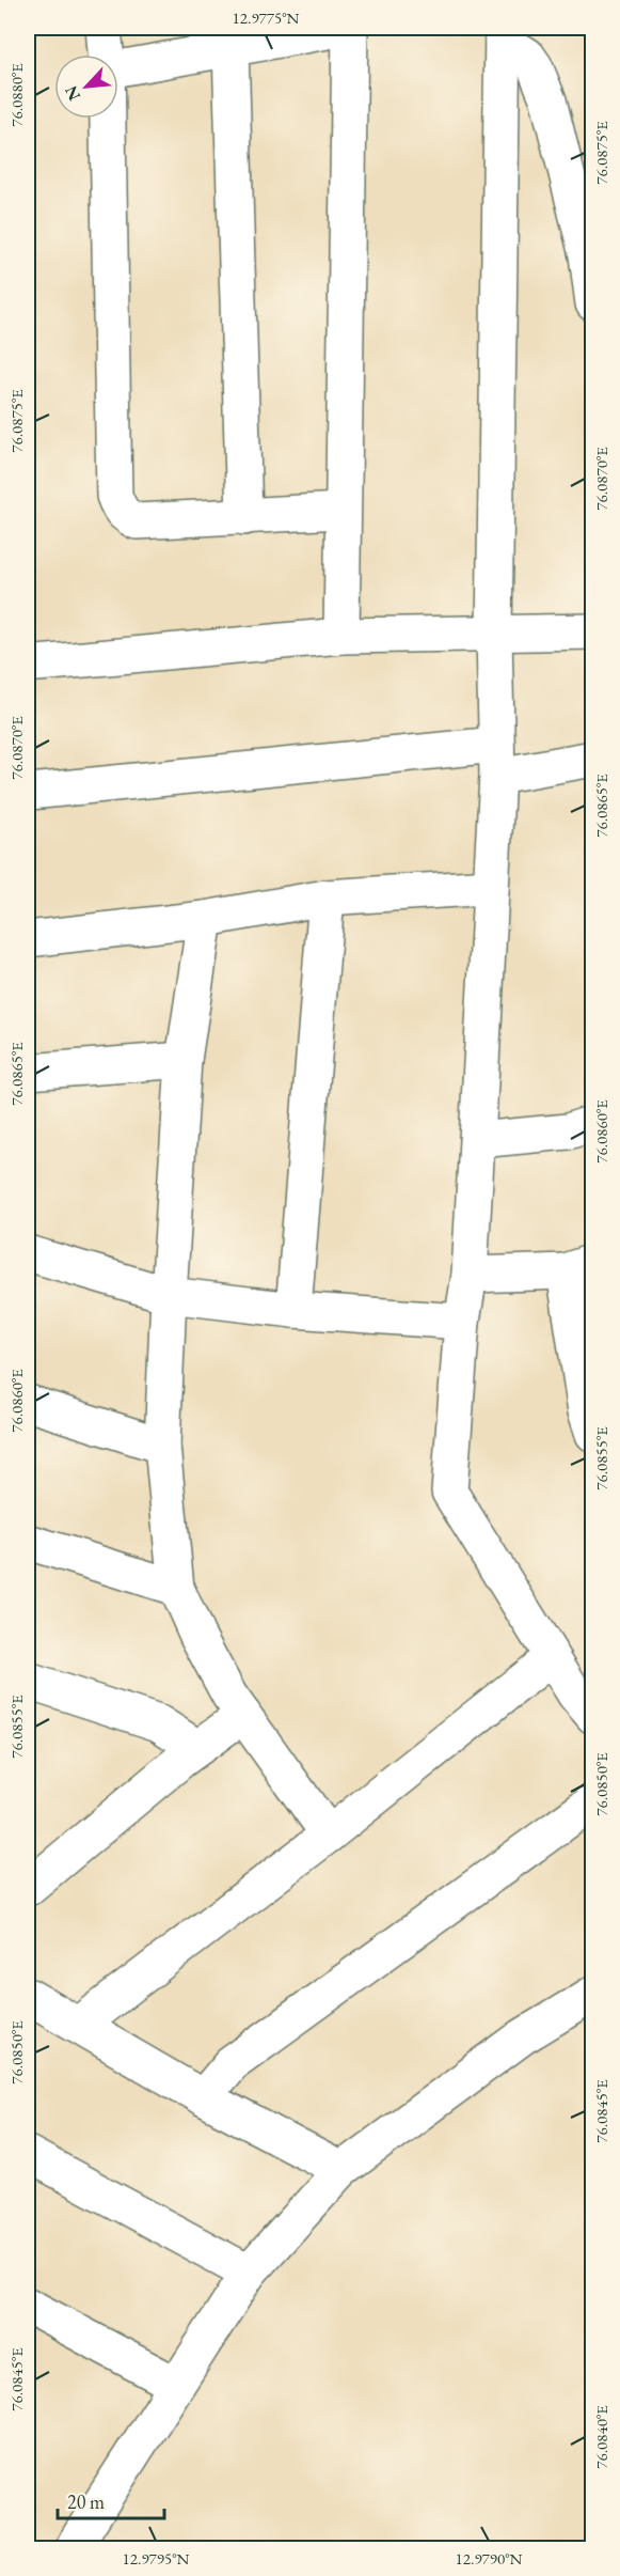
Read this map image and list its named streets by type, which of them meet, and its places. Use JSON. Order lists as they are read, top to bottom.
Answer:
{
  "scale_bar": "20 m",
  "north": "bottom left",
  "coordinates": [
    "12.9775°N",
    "76.0880°E",
    "76.0875°E",
    "76.0870°E",
    "76.0865°E",
    "76.0860°E",
    "76.0855°E",
    "76.0850°E",
    "76.0845°E",
    "76.0840°E",
    "12.9795°N",
    "12.9790°N"
  ]
}
